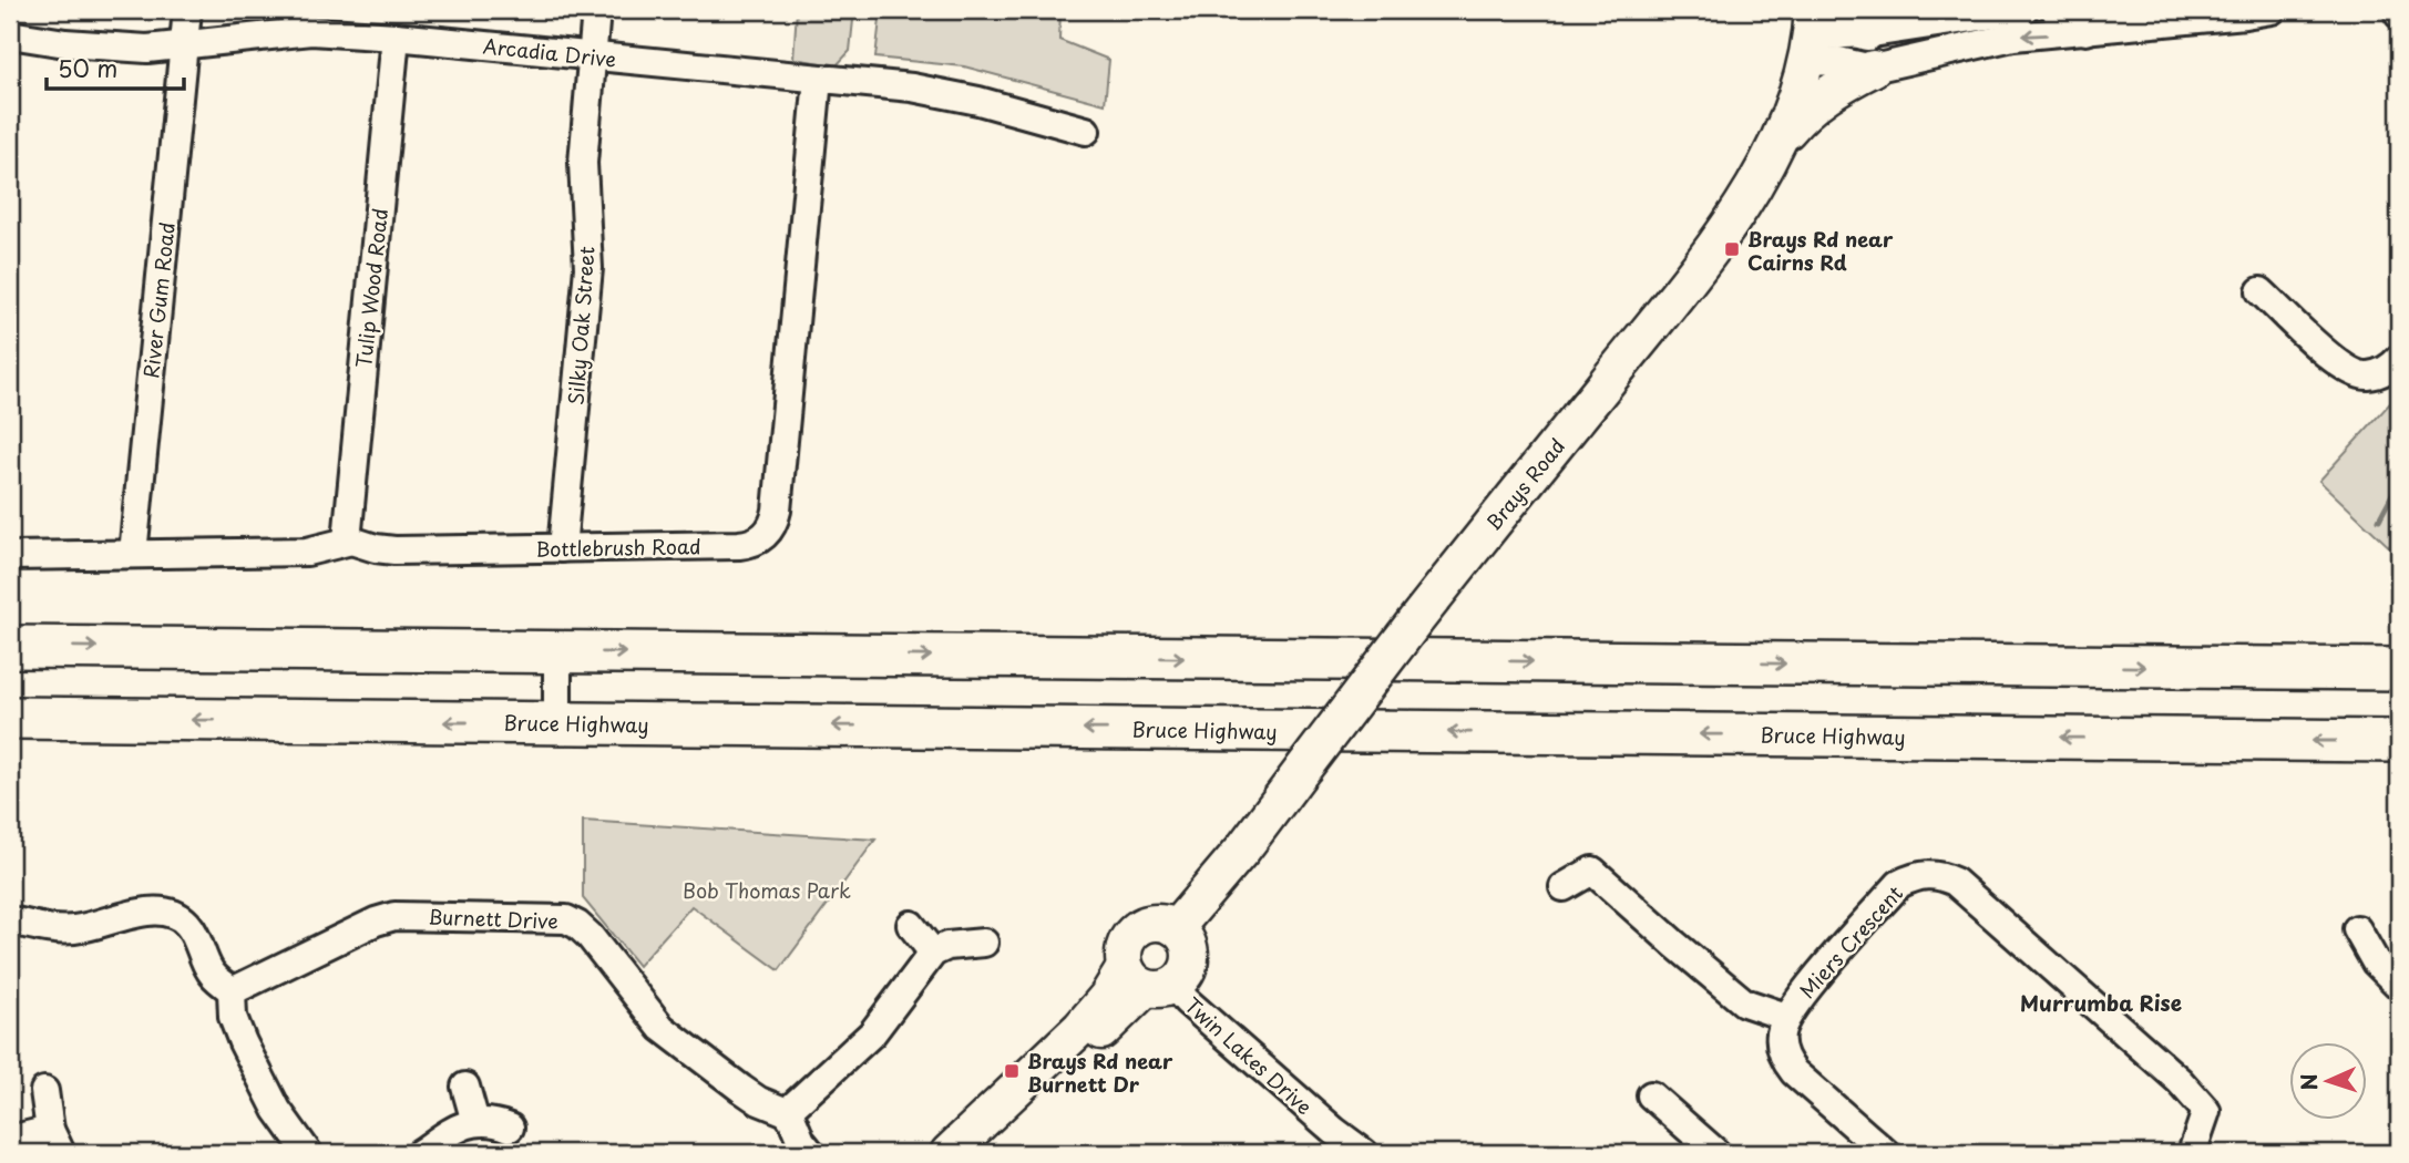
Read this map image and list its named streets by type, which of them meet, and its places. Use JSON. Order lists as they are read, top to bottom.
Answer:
{
  "streets": {
    "highway": ["Bruce Highway"],
    "main road": ["Brays Road"],
    "street": [
      "Arcadia Drive",
      "Tulip Wood Road",
      "River Gum Road",
      "Silky Oak Street",
      "Bottlebrush Road",
      "Burnett Drive",
      "Miers Crescent",
      "Twin Lakes Drive"
    ]
  },
  "crossings": [
    ["Arcadia Drive", "Tulip Wood Road"],
    ["Arcadia Drive", "River Gum Road"],
    ["Arcadia Drive", "Silky Oak Street"],
    ["Arcadia Drive", "Bottlebrush Road"],
    ["Tulip Wood Road", "Bottlebrush Road"],
    ["River Gum Road", "Bottlebrush Road"],
    ["Silky Oak Street", "Bottlebrush Road"],
    ["Brays Road", "Twin Lakes Drive"]
  ],
  "districts": ["Murrumba Rise"],
  "parks": ["Bob Thomas Park"],
  "places": {
    "transit": ["Brays Rd near Cairns Rd", "Brays Rd near Burnett Dr"]
  },
  "scale_bar": "50 m",
  "north": "left"
}
